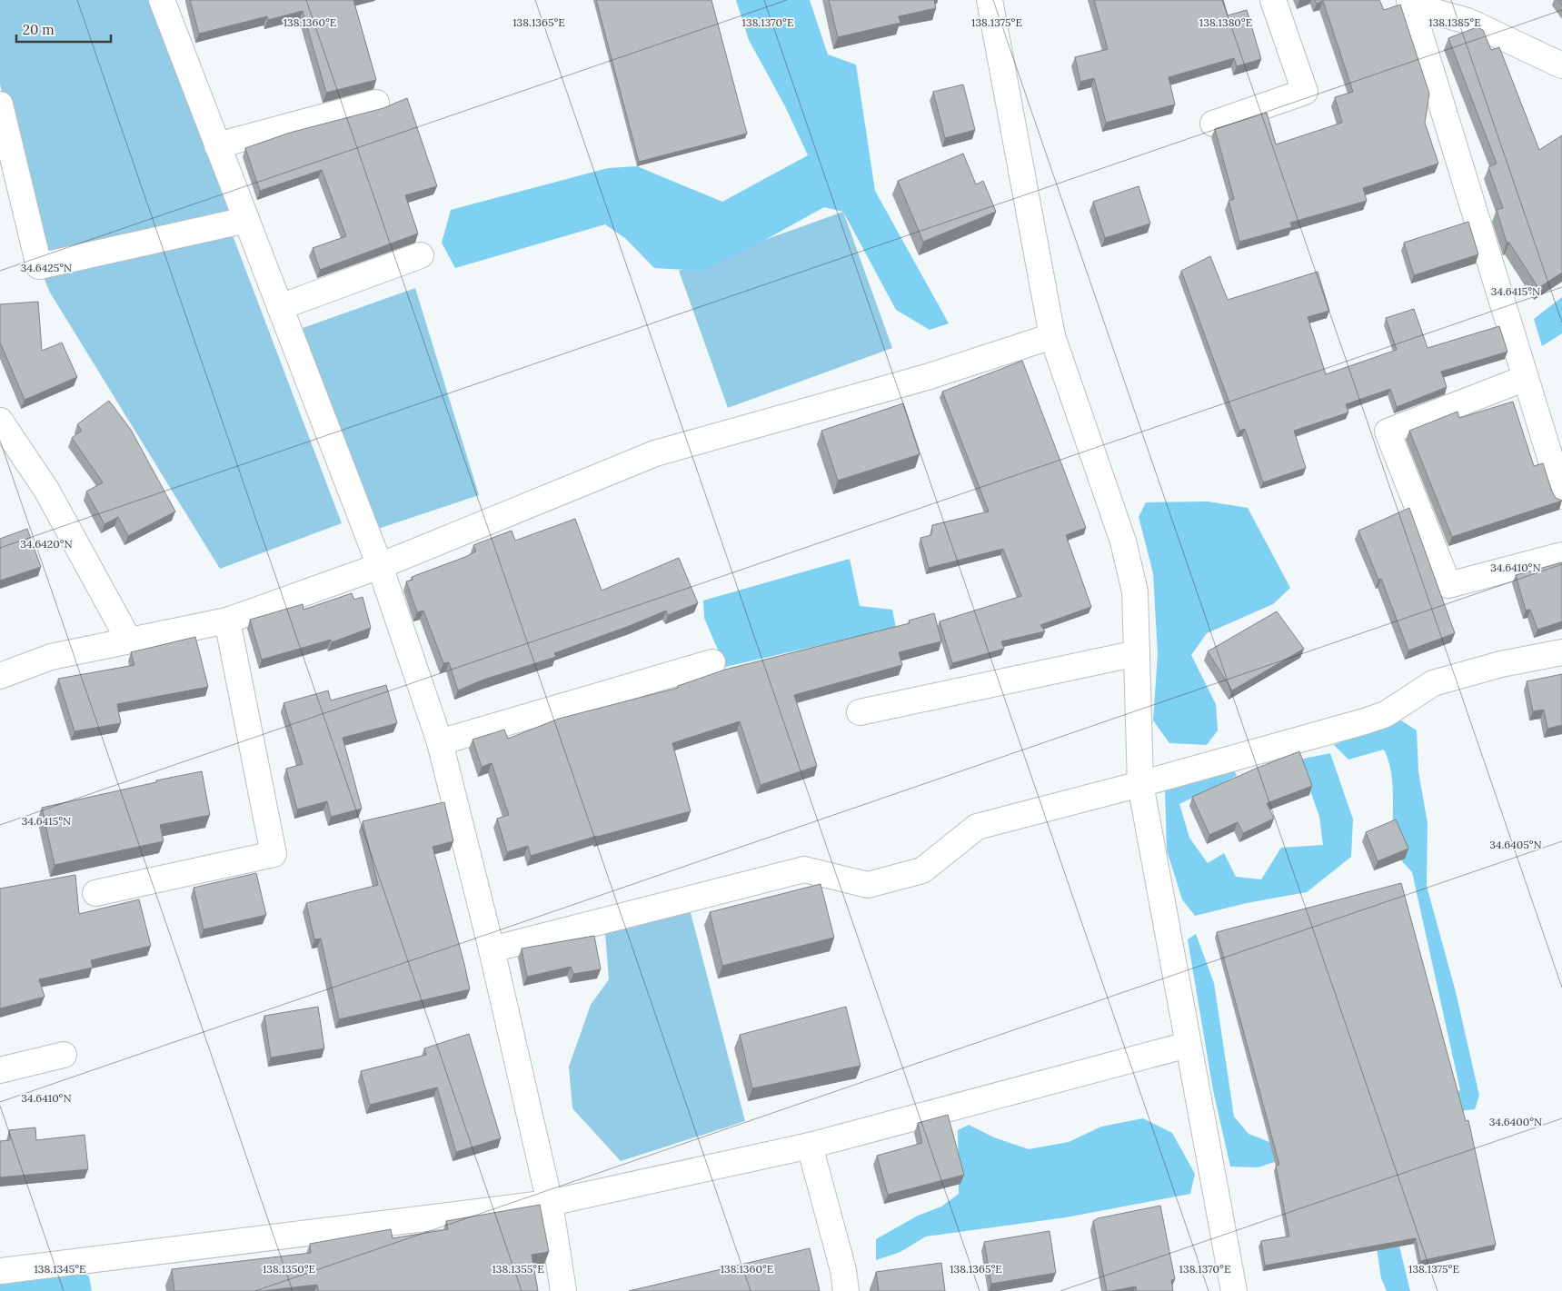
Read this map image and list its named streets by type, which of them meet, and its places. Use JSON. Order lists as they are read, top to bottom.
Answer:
{
  "scale_bar": "20 m",
  "coordinates": [
    "138.1360°E",
    "138.1365°E",
    "138.1370°E",
    "138.1375°E",
    "138.1380°E",
    "138.1385°E",
    "34.6425°N",
    "34.6415°N",
    "34.6420°N",
    "34.6410°N",
    "34.6405°N",
    "34.6400°N",
    "138.1345°E",
    "138.1350°E",
    "138.1355°E"
  ]
}
